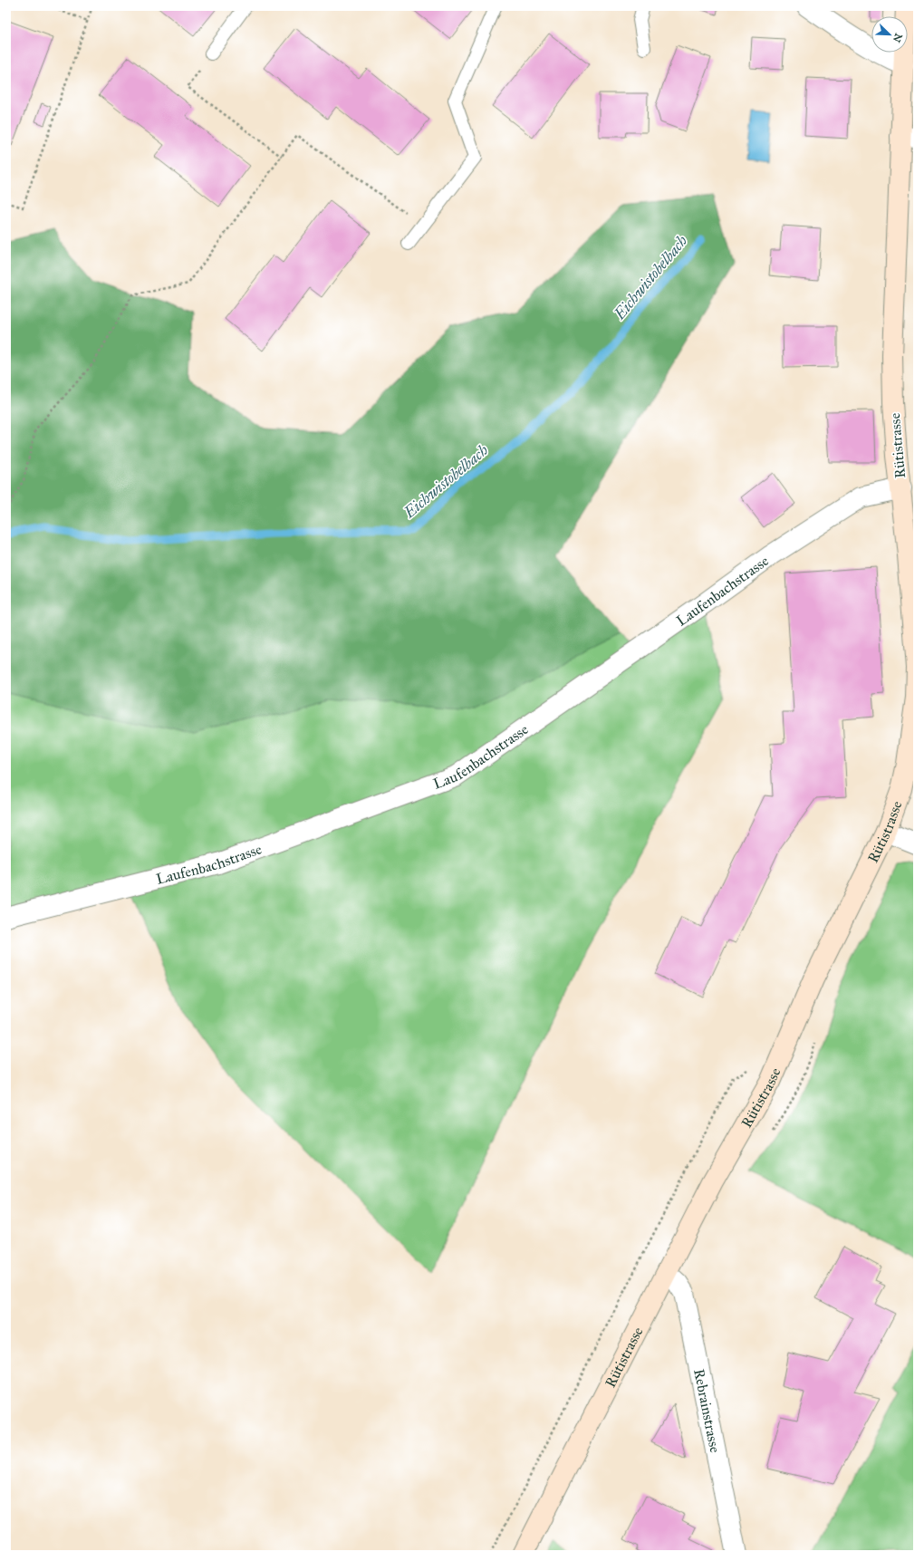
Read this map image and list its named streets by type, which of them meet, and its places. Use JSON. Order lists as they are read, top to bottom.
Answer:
{
  "streets": {
    "main road": ["Rütistrasse"],
    "street": ["Laufenbachstrasse", "Rebrainstrasse"]
  },
  "crossings": [
    ["Rütistrasse", "Laufenbachstrasse"],
    ["Rütistrasse", "Rebrainstrasse"]
  ],
  "water": ["Eichwistobelbach"],
  "north": "bottom right"
}
